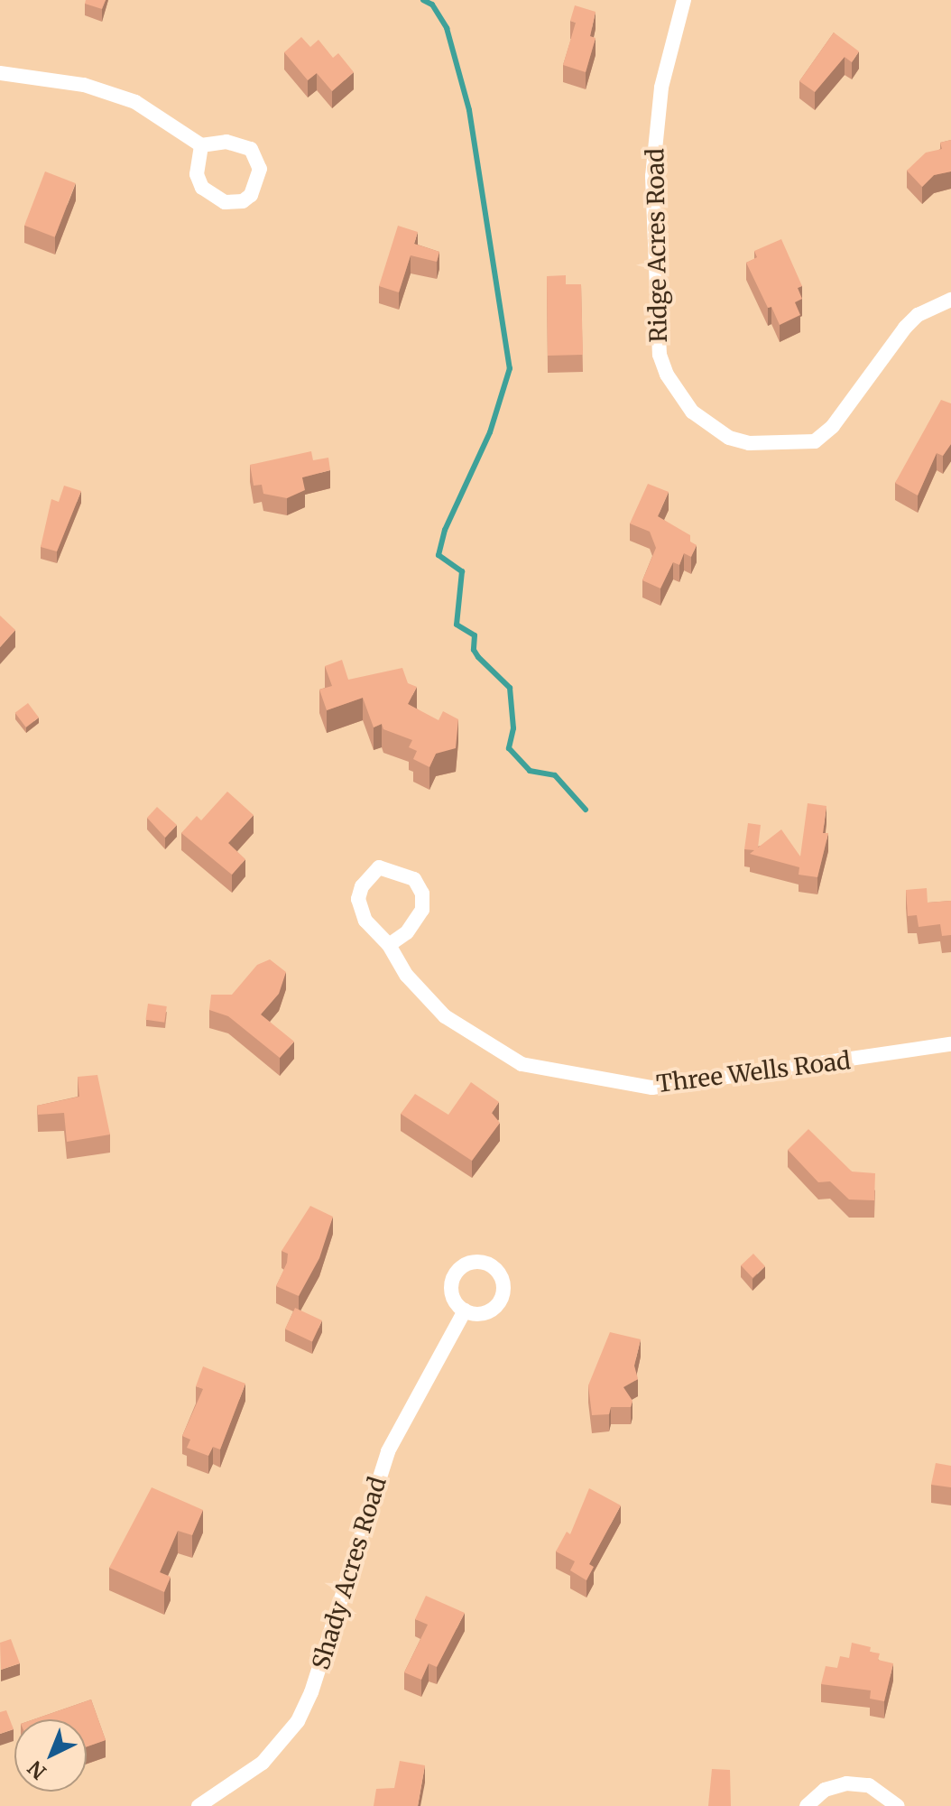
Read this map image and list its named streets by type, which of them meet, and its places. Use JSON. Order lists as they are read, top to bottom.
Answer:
{
  "streets": {
    "street": ["Ridge Acres Road", "Three Wells Road", "Shady Acres Road"]
  },
  "north": "bottom left"
}
